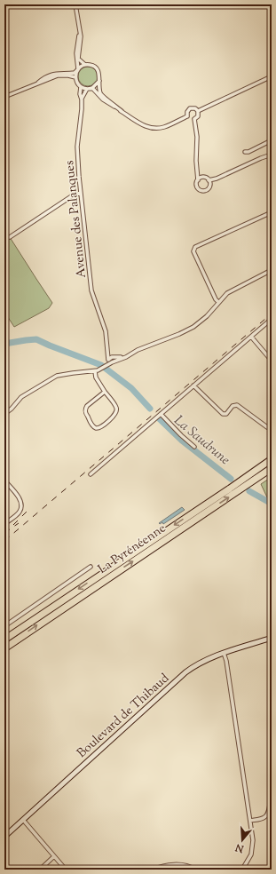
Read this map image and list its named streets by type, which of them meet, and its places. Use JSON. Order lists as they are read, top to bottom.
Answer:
{
  "streets": {
    "highway": ["La Pyrénéenne"],
    "street": ["Avenue des Palanques", "Boulevard de Thibaud"]
  },
  "water": ["La Saudrune"],
  "north": "bottom"
}
